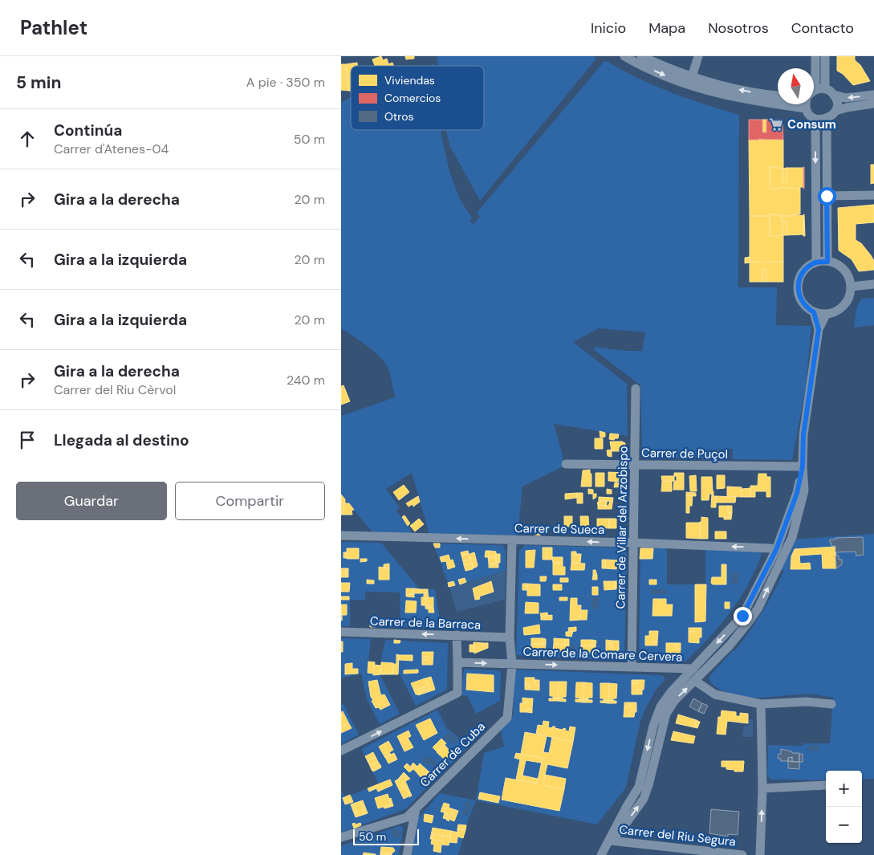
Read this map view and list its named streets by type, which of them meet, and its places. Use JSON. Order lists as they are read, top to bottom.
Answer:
{
  "streets": {
    "street": [
      "Carrer de Puçol",
      "Carrer de Villar del Arzobispo",
      "Carrer de Sueca",
      "Carrer de la Barraca",
      "Carrer de la Comare Cervera",
      "Carrer de Cuba",
      "Carrer del Riu Segura"
    ]
  },
  "crossings": [
    ["Carrer de Puçol", "Carrer de Villar del Arzobispo"],
    ["Carrer de Villar del Arzobispo", "Carrer de Sueca"],
    ["Carrer de Villar del Arzobispo", "Carrer de la Comare Cervera"],
    ["Carrer de Sueca", "Carrer de Cuba"],
    ["Carrer de la Barraca", "Carrer de Cuba"],
    ["Carrer de la Comare Cervera", "Carrer de Cuba"]
  ],
  "one_way": ["Carrer de Sueca", "Carrer de la Barraca", "Carrer de la Comare Cervera"],
  "places": {
    "supermarket": ["Consum"]
  },
  "legend": ["Viviendas", "Comercios", "Otros"],
  "scale_bar": "50 m",
  "north": "top",
  "page": {
    "header": "Pathlet",
    "nav": [
      "Inicio",
      "Mapa",
      "Nosotros",
      "Contacto"
    ],
    "heading": ["5 min", "A pie · 350 m"],
    "list": [
      ["Continúa", "Carrer d'Atenes-04", "50 m"],
      ["Gira a la derecha", "20 m"],
      ["Gira a la izquierda", "20 m"],
      ["Gira a la izquierda", "20 m"],
      ["Gira a la derecha", "Carrer del Riu Cèrvol", "240 m"],
      "Llegada al destino"
    ],
    "buttons": ["Guardar", "Compartir"],
    "map_buttons": ["+", "−"],
    "scale": "50 m"
  }
}
